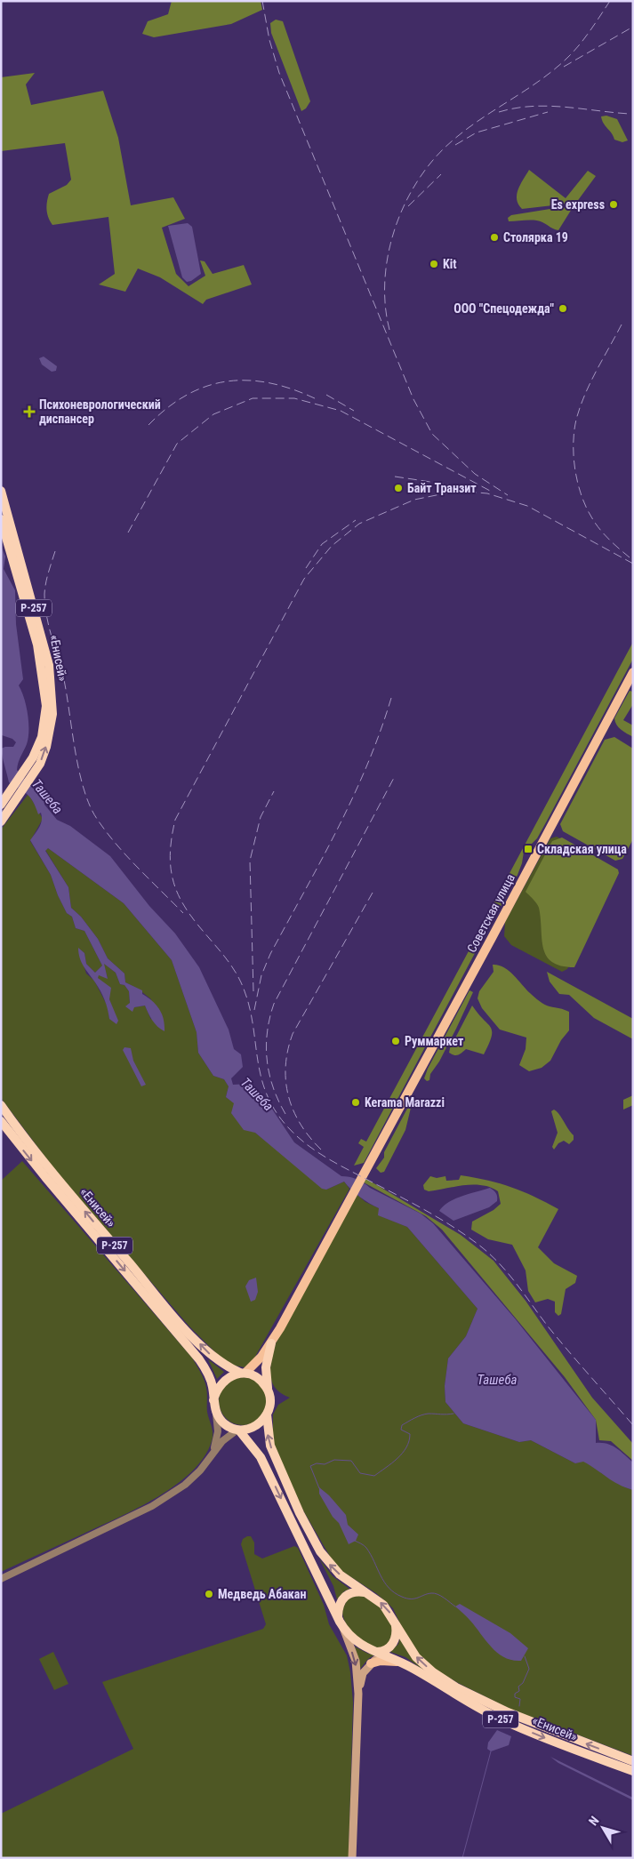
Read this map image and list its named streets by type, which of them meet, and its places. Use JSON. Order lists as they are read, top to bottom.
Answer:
{
  "streets": {
    "highway": ["Р-257", "«Енисей»"],
    "main road": ["Советская улица"]
  },
  "crossings": [
    ["«Енисей»", "Советская улица"]
  ],
  "water": ["Ташеба"],
  "places": {
    "other": [
      "Es express",
      "Столярка 19",
      "Kit",
      "ООО \"Спецодежда\"",
      "Байт Транзит",
      "Руммаркет",
      "Kerama Marazzi",
      "Медведь Абакан"
    ],
    "health": ["Психоневрологический диспансер"],
    "transit": ["Складская улица"]
  },
  "north": "top left"
}
